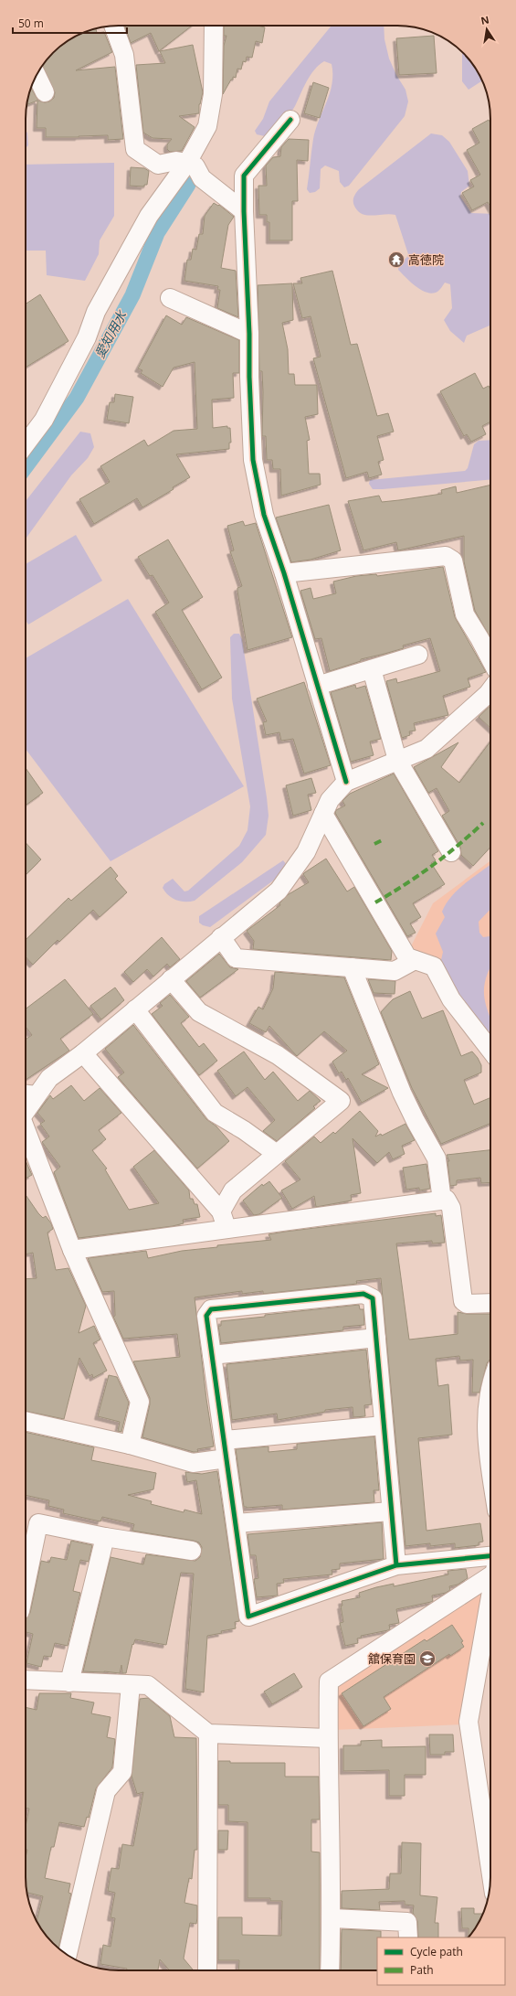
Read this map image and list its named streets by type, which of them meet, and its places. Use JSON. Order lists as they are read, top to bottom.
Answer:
{
  "water": ["愛知用水"],
  "places": {
    "temple": ["高徳院"],
    "school or university": ["舘保育園"]
  },
  "legend": ["Cycle path", "Path"],
  "scale_bar": "50 m",
  "north": "top"
}
